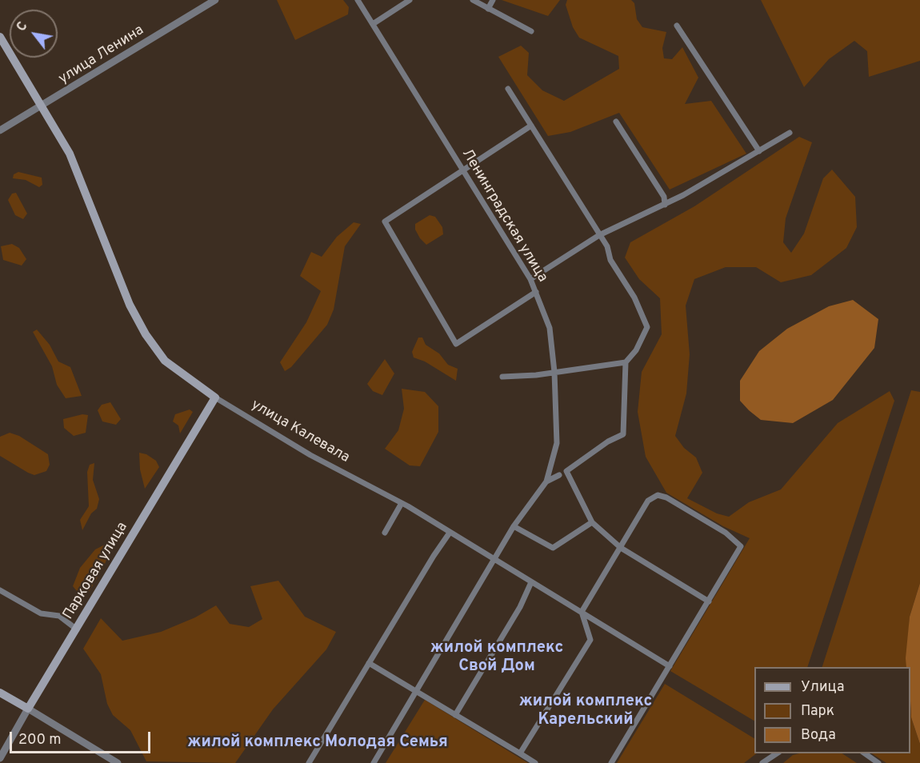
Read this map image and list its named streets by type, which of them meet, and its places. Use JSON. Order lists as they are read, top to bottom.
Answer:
{
  "streets": {
    "main road": ["улица Калевала", "Парковая улица"],
    "street": ["улица Ленина", "Ленинградская улица"]
  },
  "crossings": [
    ["улица Ленина", "улица Калевала"],
    ["Ленинградская улица", "улица Калевала"],
    ["улица Калевала", "Парковая улица"]
  ],
  "districts": ["жилой комплекс Свой Дом", "жилой комплекс Карельский", "жилой комплекс Молодая Семья"],
  "legend": ["Улица", "Парк", "Вода"],
  "scale_bar": "200 m",
  "north": "top left"
}
